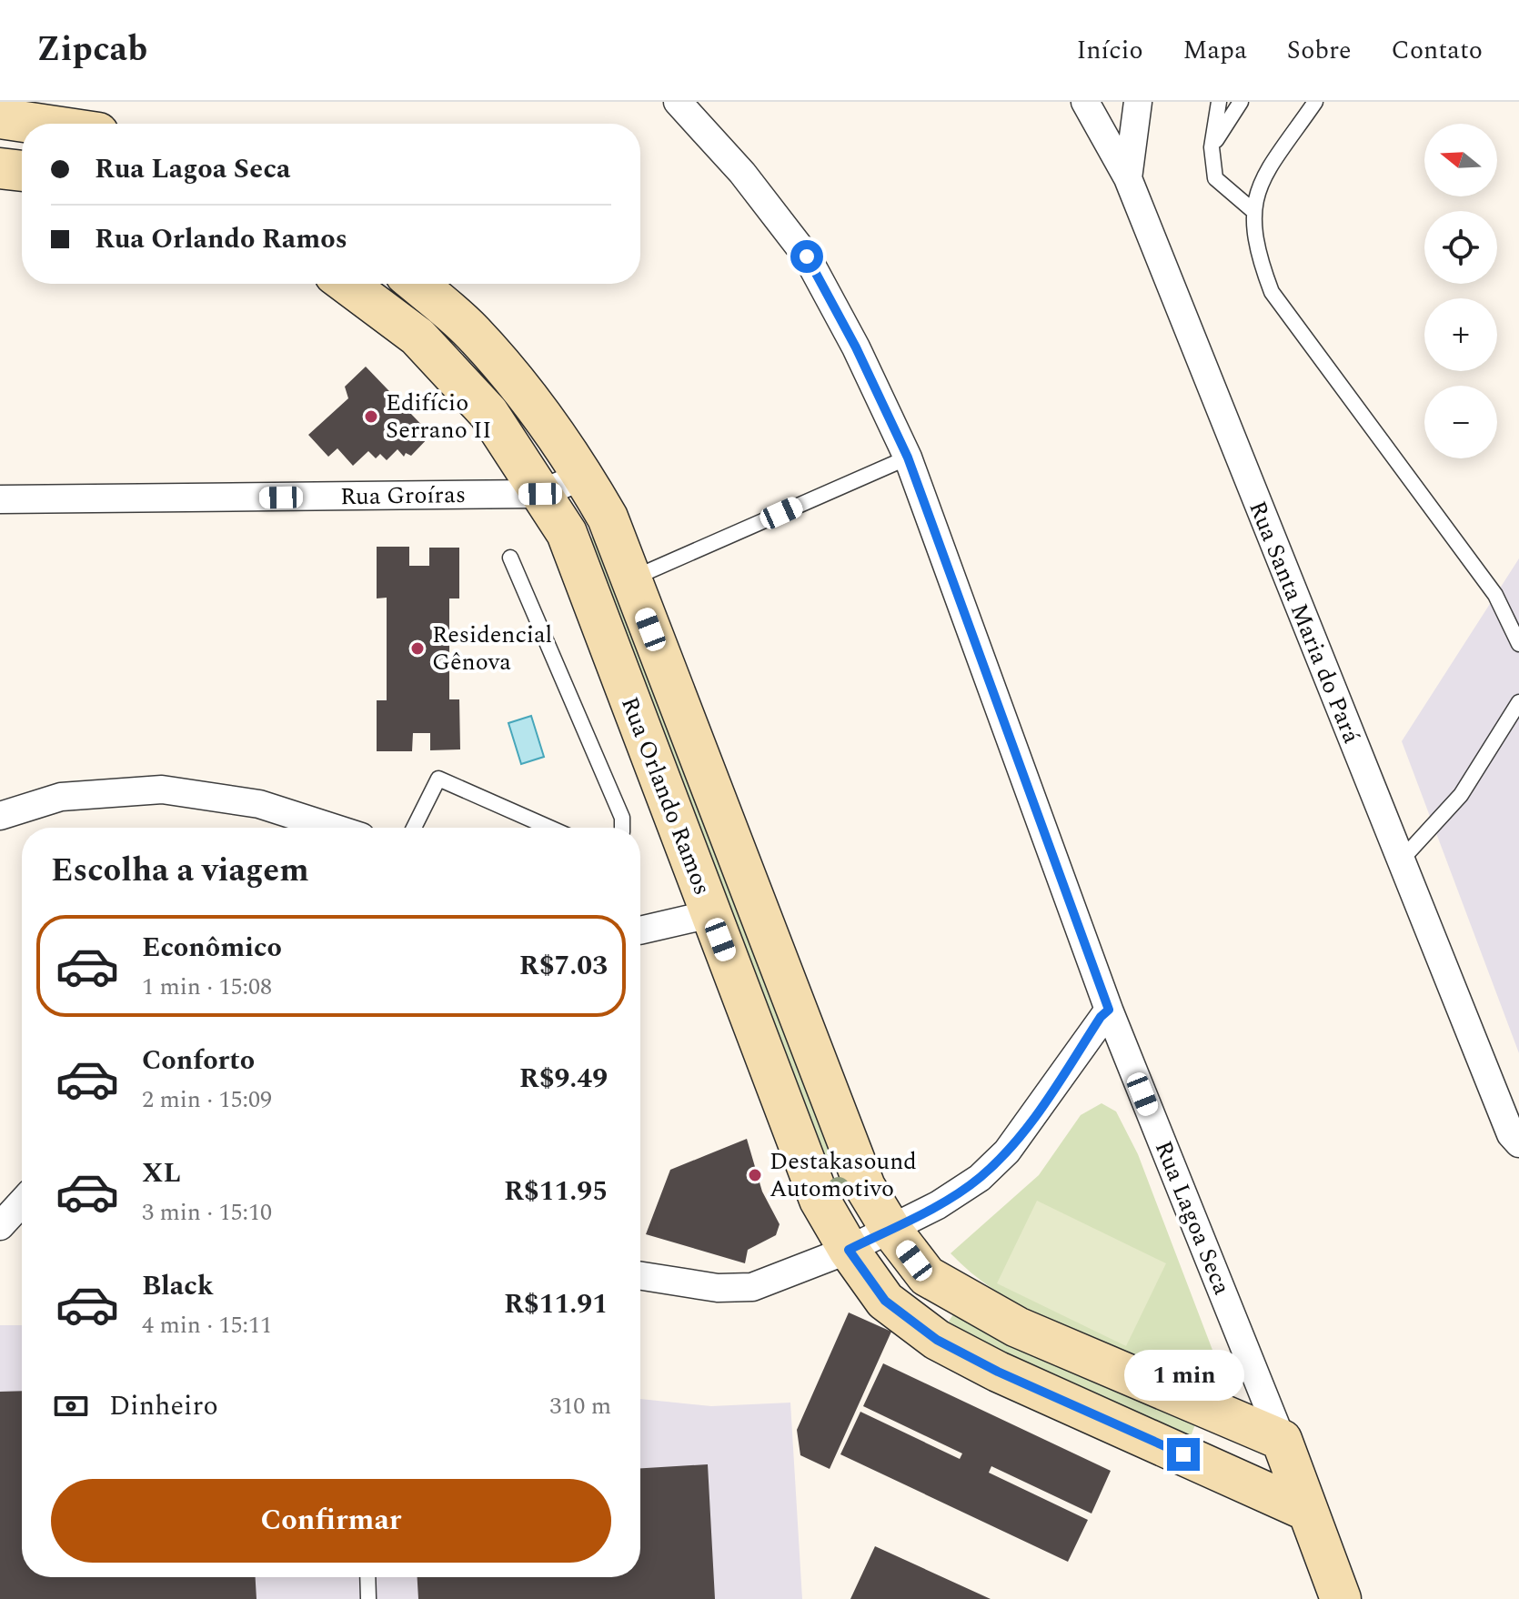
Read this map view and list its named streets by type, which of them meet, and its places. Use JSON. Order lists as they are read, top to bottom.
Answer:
{
  "streets": {
    "street": [
      "Rua Groíras",
      "Rua Santa Maria do Pará",
      "Rua Orlando Ramos",
      "Rua Lagoa Seca"
    ]
  },
  "crossings": [
    ["Rua Groíras", "Rua Orlando Ramos"],
    ["Rua Orlando Ramos", "Rua Lagoa Seca"]
  ],
  "places": ["Edifício Serrano II", "Residencial Gênova", "Destakasound Automotivo"],
  "north": "left",
  "page": {
    "header": "Zipcab",
    "nav": [
      "Início",
      "Mapa",
      "Sobre",
      "Contato"
    ],
    "map_buttons": ["+", "−"],
    "banner": ["Rua Lagoa Seca", "Rua Orlando Ramos"],
    "heading": "Escolha a viagem",
    "list": [
      {
        "name": "Econômico",
        "note": "1 min · 15:08",
        "value": "R$7.03"
      },
      {
        "name": "Conforto",
        "note": "2 min · 15:09",
        "value": "R$9.49"
      },
      {
        "name": "XL",
        "note": "3 min · 15:10",
        "value": "R$11.95"
      },
      {
        "name": "Black",
        "note": "4 min · 15:11",
        "value": "R$11.91"
      }
    ],
    "bubble": "1 min",
    "pay": ["Dinheiro", "310 m"],
    "buttons": "Confirmar"
  }
}
